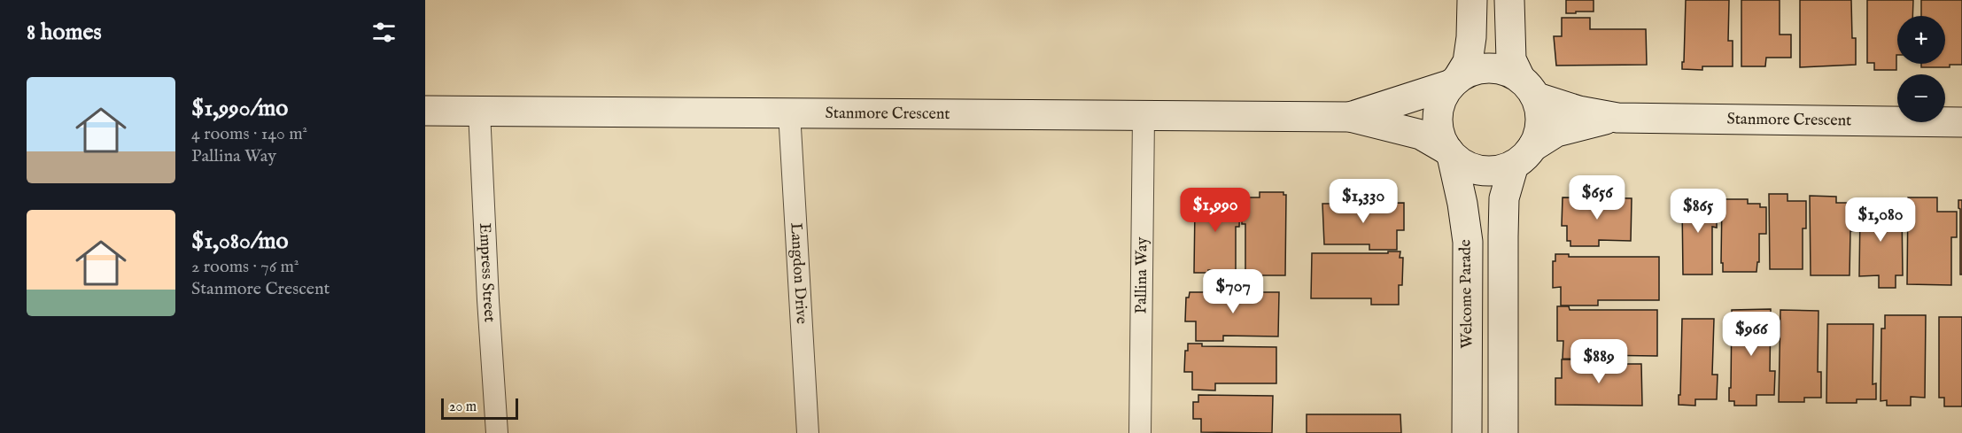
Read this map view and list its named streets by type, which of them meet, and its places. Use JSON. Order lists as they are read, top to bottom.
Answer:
{
  "streets": {
    "street": [
      "Stanmore Crescent",
      "Empress Street",
      "Langdon Drive",
      "Pallina Way",
      "Welcome Parade"
    ]
  },
  "crossings": [
    ["Stanmore Crescent", "Empress Street"],
    ["Stanmore Crescent", "Langdon Drive"],
    ["Stanmore Crescent", "Pallina Way"],
    ["Stanmore Crescent", "Welcome Parade"]
  ],
  "scale_bar": "20 m",
  "page": {
    "heading": "8 homes",
    "map_buttons": ["+", "−"],
    "list": [
      {
        "name": "$1,990/mo",
        "note": "4 rooms · 140 m² · Pallina Way"
      },
      {
        "name": "$1,080/mo",
        "note": "2 rooms · 76 m² · Stanmore Crescent"
      }
    ],
    "price": [
      "$656",
      "$1,330",
      "$1,990",
      "$865",
      "$1,080",
      "$707",
      "$966",
      "$889"
    ],
    "scale": "20 m"
  }
}
